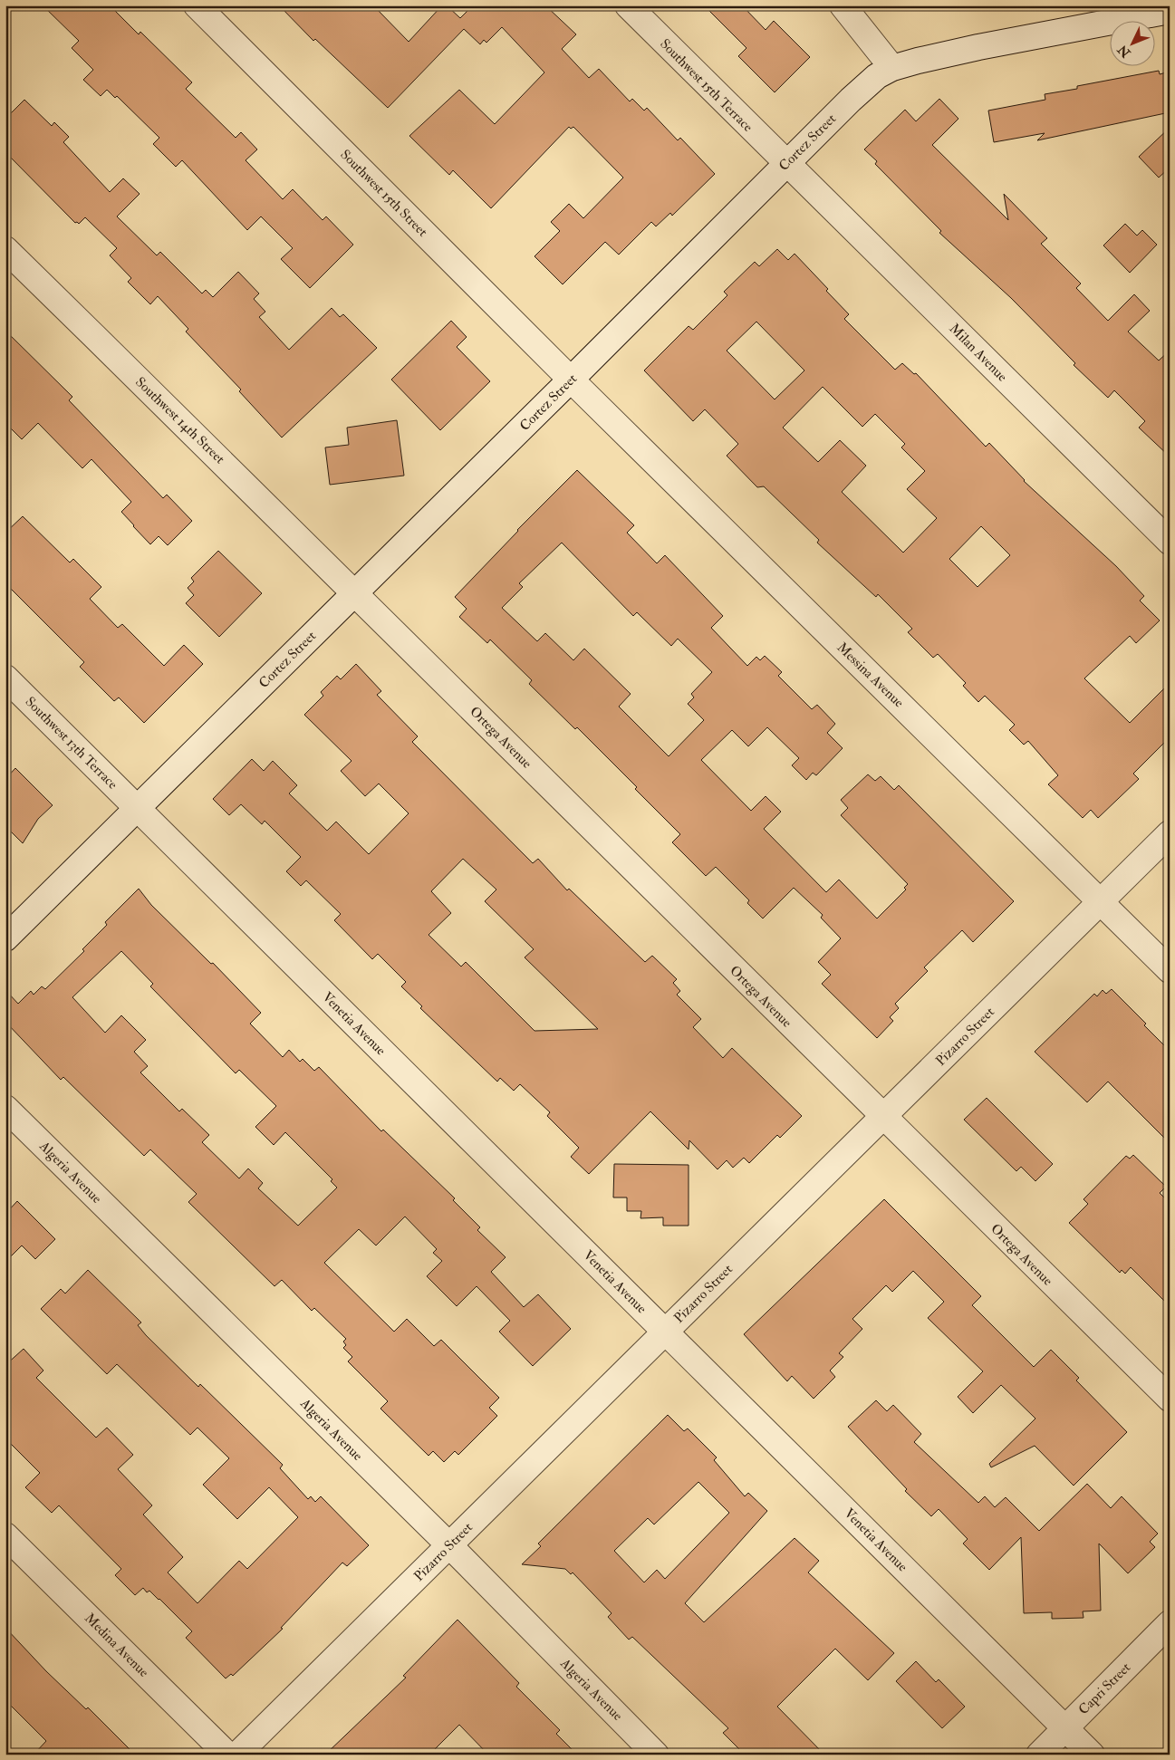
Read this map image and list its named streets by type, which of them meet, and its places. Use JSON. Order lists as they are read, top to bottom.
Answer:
{
  "streets": {
    "street": [
      "Southwest 15th Terrace",
      "Cortez Street",
      "Southwest 15th Street",
      "Milan Avenue",
      "Southwest 14th Street",
      "Messina Avenue",
      "Ortega Avenue",
      "Southwest 13th Terrace",
      "Venetia Avenue",
      "Pizarro Street",
      "Algeria Avenue",
      "Medina Avenue",
      "Capri Street"
    ]
  },
  "crossings": [
    ["Southwest 15th Terrace", "Cortez Street"],
    ["Southwest 15th Terrace", "Milan Avenue"],
    ["Cortez Street", "Southwest 15th Street"],
    ["Cortez Street", "Milan Avenue"],
    ["Cortez Street", "Southwest 14th Street"],
    ["Cortez Street", "Messina Avenue"],
    ["Cortez Street", "Ortega Avenue"],
    ["Cortez Street", "Southwest 13th Terrace"],
    ["Cortez Street", "Venetia Avenue"],
    ["Southwest 15th Street", "Messina Avenue"],
    ["Southwest 14th Street", "Ortega Avenue"],
    ["Messina Avenue", "Pizarro Street"],
    ["Ortega Avenue", "Pizarro Street"],
    ["Southwest 13th Terrace", "Venetia Avenue"],
    ["Venetia Avenue", "Pizarro Street"],
    ["Venetia Avenue", "Capri Street"],
    ["Pizarro Street", "Algeria Avenue"]
  ],
  "north": "bottom left"
}
